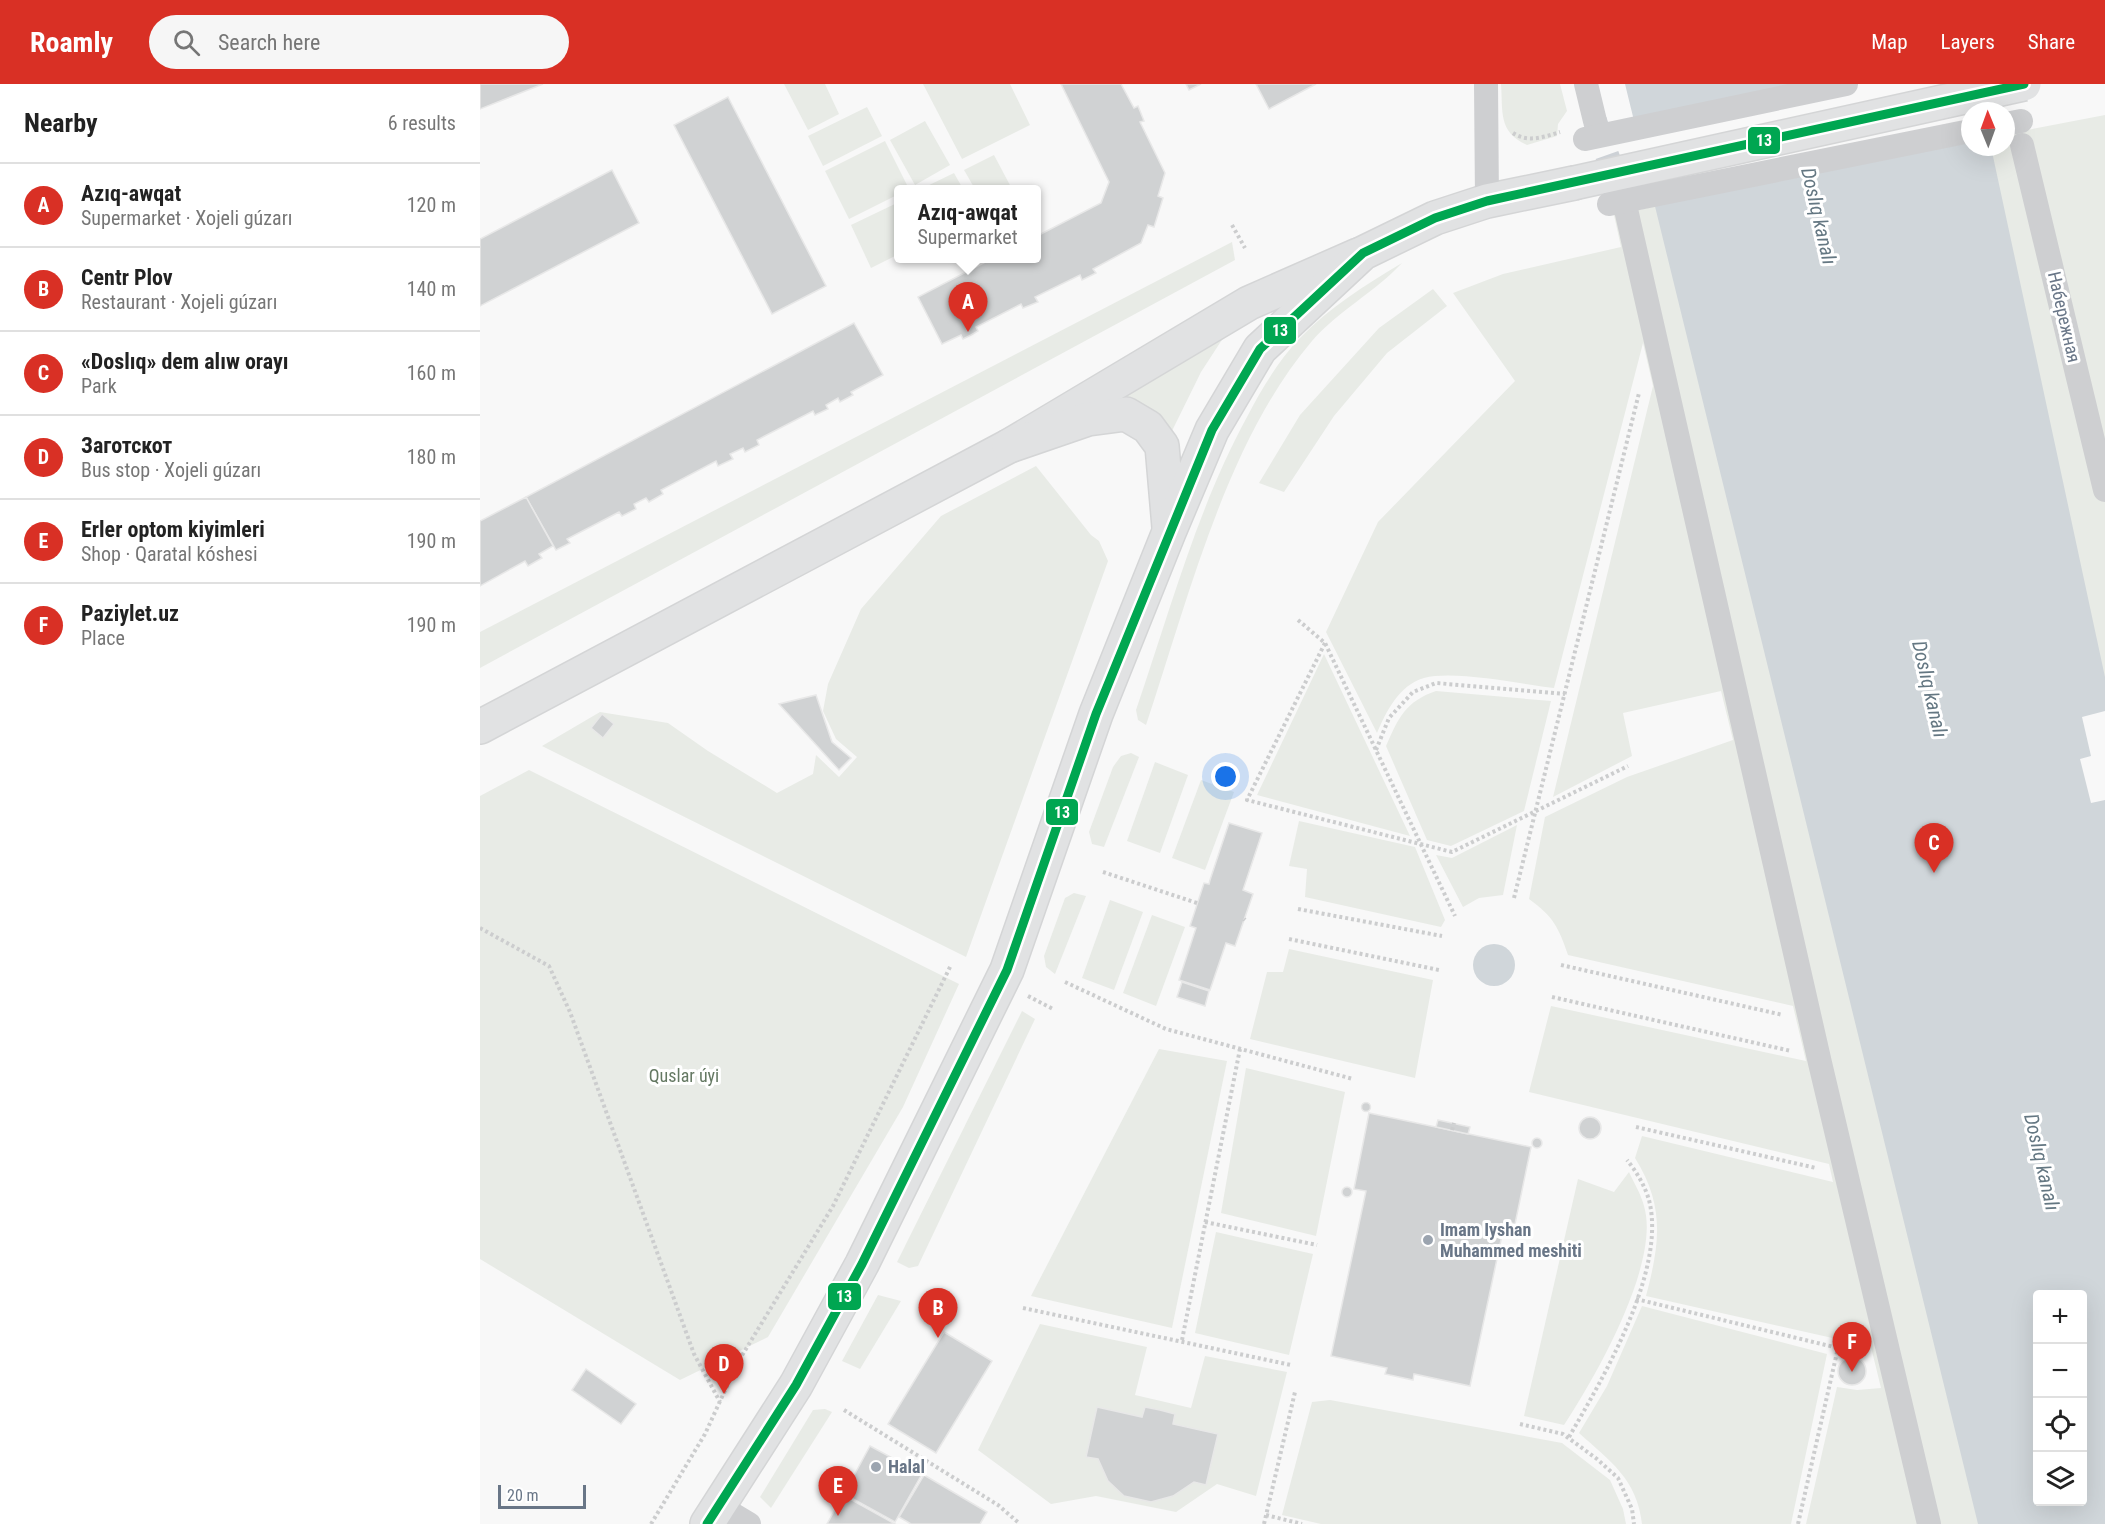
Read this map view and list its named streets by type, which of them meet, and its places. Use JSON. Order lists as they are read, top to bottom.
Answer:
{
  "streets": {
    "street": ["Набережная"]
  },
  "water": ["Doslıq kanalı"],
  "parks": ["Quslar úyi"],
  "places": ["Imam Iyshan Muhammed meshiti", "Halal"],
  "lines": ["transit line 13"],
  "scale_bar": "20 m",
  "north": "top",
  "page": {
    "header": "Roamly",
    "search": "Search here",
    "nav": ["Map", "Layers", "Share"],
    "heading": ["Nearby", "6 results"],
    "list": [
      {
        "mark": "A",
        "name": "Azıq-awqat",
        "note": "Supermarket · Xojeli gúzarı",
        "value": "120 m"
      },
      {
        "mark": "B",
        "name": "Centr Plov",
        "note": "Restaurant · Xojeli gúzarı",
        "value": "140 m"
      },
      {
        "mark": "C",
        "name": "«Doslıq» dem alıw orayı",
        "note": "Park",
        "value": "160 m"
      },
      {
        "mark": "D",
        "name": "Заготскот",
        "note": "Bus stop · Xojeli gúzarı",
        "value": "180 m"
      },
      {
        "mark": "E",
        "name": "Erler optom kiyimleri",
        "note": "Shop · Qaratal kóshesi",
        "value": "190 m"
      },
      {
        "mark": "F",
        "name": "Paziylet.uz",
        "note": "Place",
        "value": "190 m"
      }
    ],
    "popup": ["Azıq-awqat", "Supermarket"],
    "pins": [
      "A",
      "C",
      "B",
      "F",
      "D",
      "E"
    ],
    "map_buttons": ["+", "−"],
    "scale": "20 m"
  }
}
